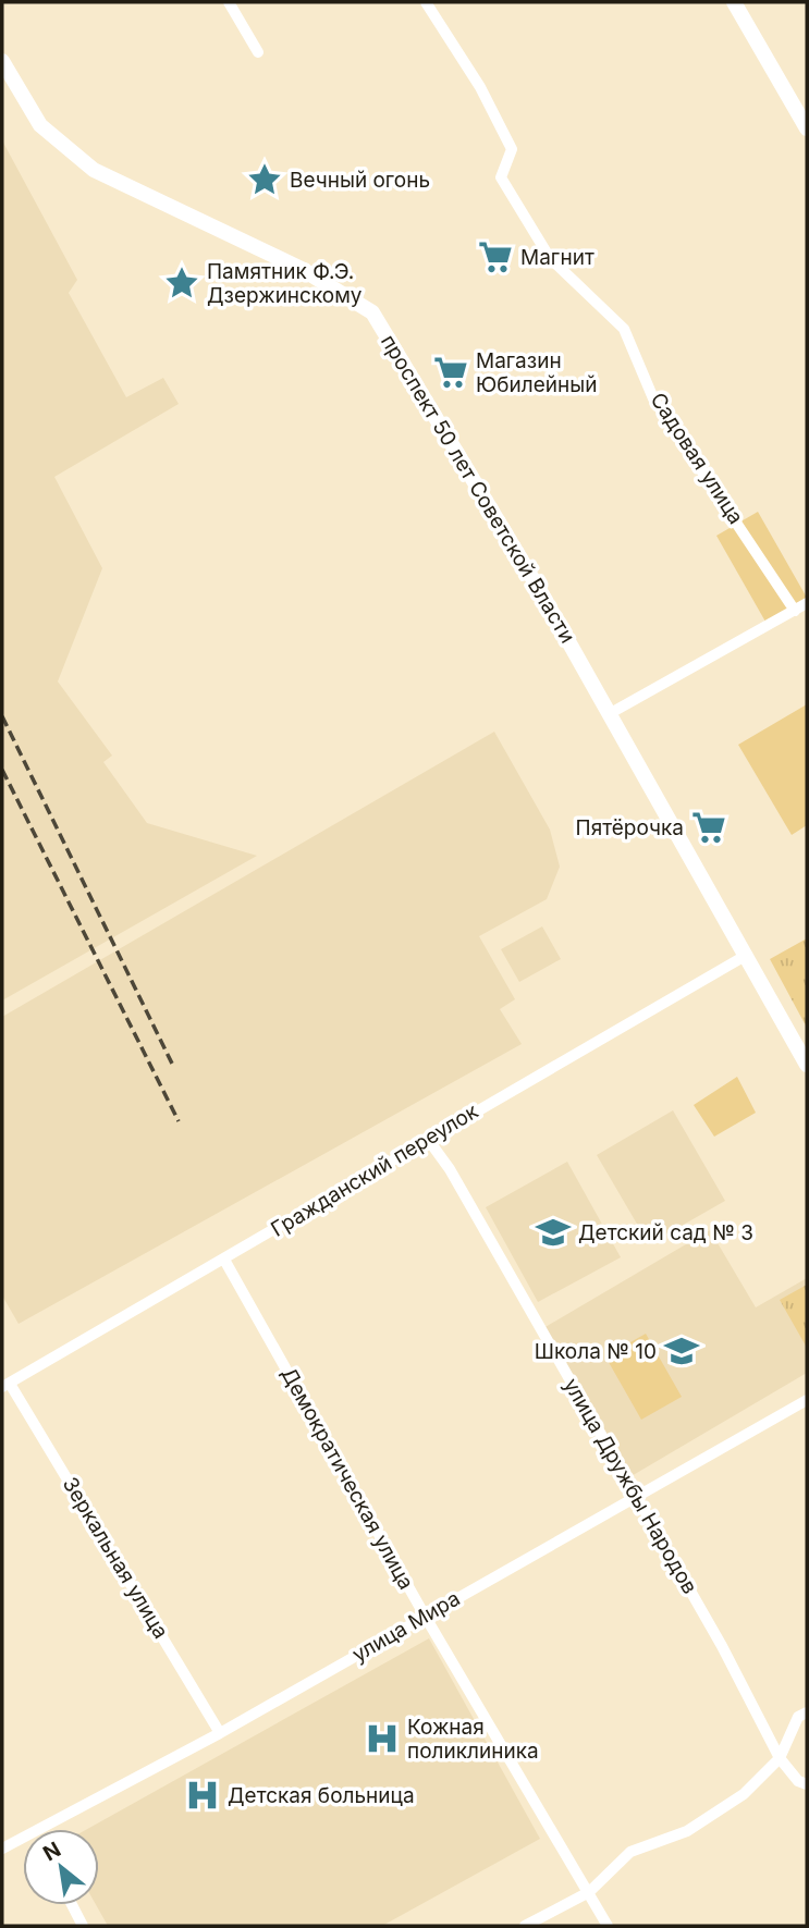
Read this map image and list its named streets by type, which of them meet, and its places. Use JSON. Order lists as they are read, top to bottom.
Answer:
{
  "streets": {
    "main road": ["проспект 50 лет Советской Власти"],
    "street": [
      "Садовая улица",
      "Гражданский переулок",
      "Демократическая улица",
      "улица Дружбы Народов",
      "Зеркальная улица",
      "улица Мира"
    ]
  },
  "crossings": [
    ["проспект 50 лет Советской Власти", "Гражданский переулок"],
    ["Гражданский переулок", "Демократическая улица"],
    ["Гражданский переулок", "улица Дружбы Народов"],
    ["Гражданский переулок", "Зеркальная улица"],
    ["Демократическая улица", "улица Мира"],
    ["улица Дружбы Народов", "улица Мира"],
    ["Зеркальная улица", "улица Мира"]
  ],
  "places": {
    "place": ["Вечный огонь", "Памятник Ф.Э. Дзержинскому"],
    "supermarket": ["Магнит", "Магазин Юбилейный", "Пятёрочка"],
    "school or university": ["Детский сад № 3", "Школа № 10"],
    "hospital": ["Кожная поликлиника", "Детская больница"]
  },
  "north": "top left"
}
